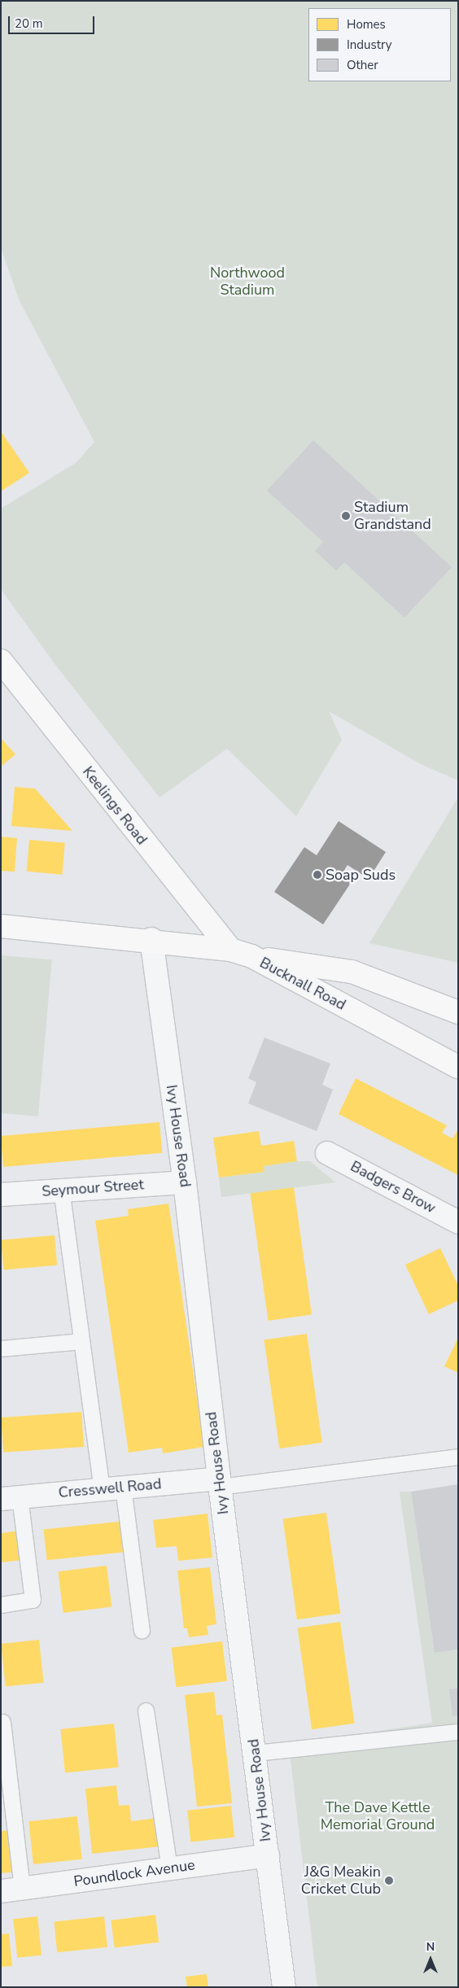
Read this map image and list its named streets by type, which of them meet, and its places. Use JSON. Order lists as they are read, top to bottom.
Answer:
{
  "streets": {
    "main road": ["Keelings Road", "Bucknall Road"],
    "street": [
      "Ivy House Road",
      "Badgers Brow",
      "Seymour Street",
      "Cresswell Road",
      "Poundlock Avenue"
    ]
  },
  "crossings": [
    ["Ivy House Road", "Seymour Street"],
    ["Ivy House Road", "Cresswell Road"],
    ["Ivy House Road", "Poundlock Avenue"]
  ],
  "parks": ["Northwood Stadium", "The Dave Kettle Memorial Ground"],
  "places": ["Stadium Grandstand", "Soap Suds", "J&G Meakin Cricket Club"],
  "legend": ["Homes", "Industry", "Other"],
  "scale_bar": "20 m",
  "north": "top"
}
